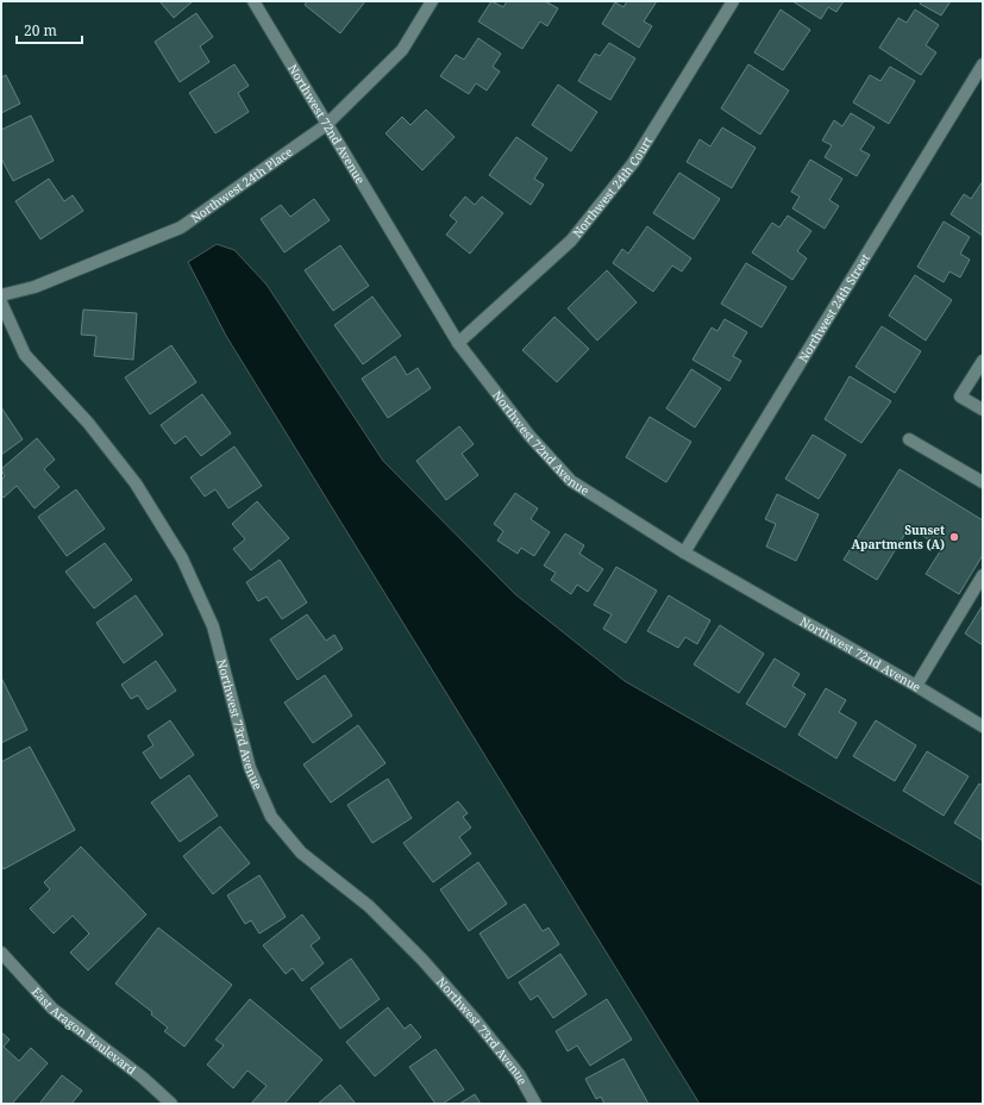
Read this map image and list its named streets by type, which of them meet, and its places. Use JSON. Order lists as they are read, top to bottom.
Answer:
{
  "streets": {
    "street": [
      "Northwest 72nd Avenue",
      "Northwest 24th Place",
      "Northwest 24th Court",
      "Northwest 24th Street",
      "Northwest 73rd Avenue",
      "East Aragon Boulevard"
    ]
  },
  "crossings": [
    ["Northwest 72nd Avenue", "Northwest 24th Place"],
    ["Northwest 72nd Avenue", "Northwest 24th Court"],
    ["Northwest 72nd Avenue", "Northwest 24th Street"]
  ],
  "places": ["Sunset Apartments (A)"],
  "scale_bar": "20 m"
}
